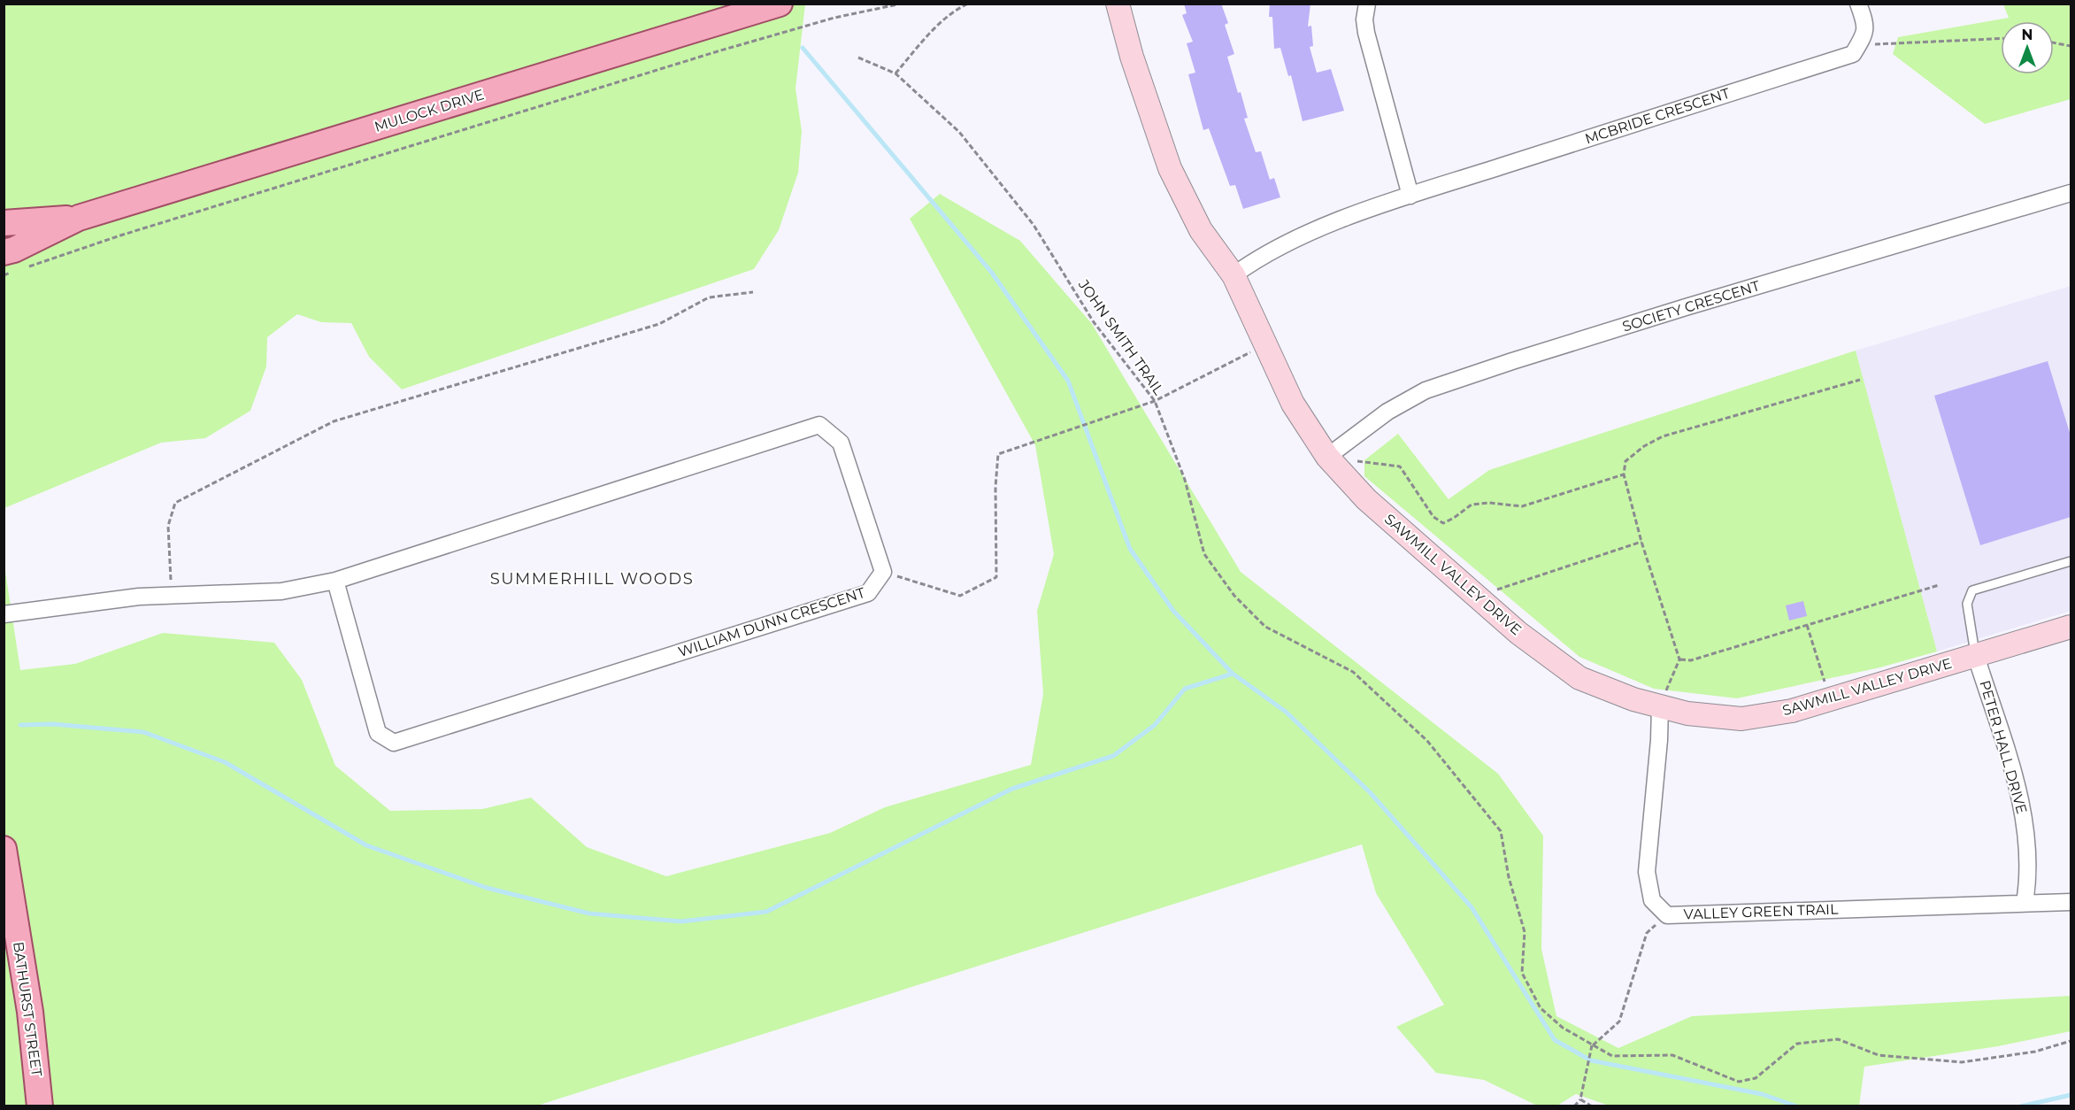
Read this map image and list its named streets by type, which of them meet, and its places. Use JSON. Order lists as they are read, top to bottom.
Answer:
{
  "streets": {
    "main road": ["MULOCK DRIVE", "BATHURST STREET"],
    "street": [
      "MCBRIDE CRESCENT",
      "SOCIETY CRESCENT",
      "SAWMILL VALLEY DRIVE",
      "WILLIAM DUNN CRESCENT",
      "PETER HALL DRIVE",
      "VALLEY GREEN TRAIL"
    ],
    "path": ["JOHN SMITH TRAIL"]
  },
  "crossings": [
    ["MCBRIDE CRESCENT", "SAWMILL VALLEY DRIVE"],
    ["SOCIETY CRESCENT", "SAWMILL VALLEY DRIVE"],
    ["SAWMILL VALLEY DRIVE", "PETER HALL DRIVE"],
    ["SAWMILL VALLEY DRIVE", "VALLEY GREEN TRAIL"],
    ["PETER HALL DRIVE", "VALLEY GREEN TRAIL"]
  ],
  "districts": ["SUMMERHILL WOODS"],
  "north": "top"
}
